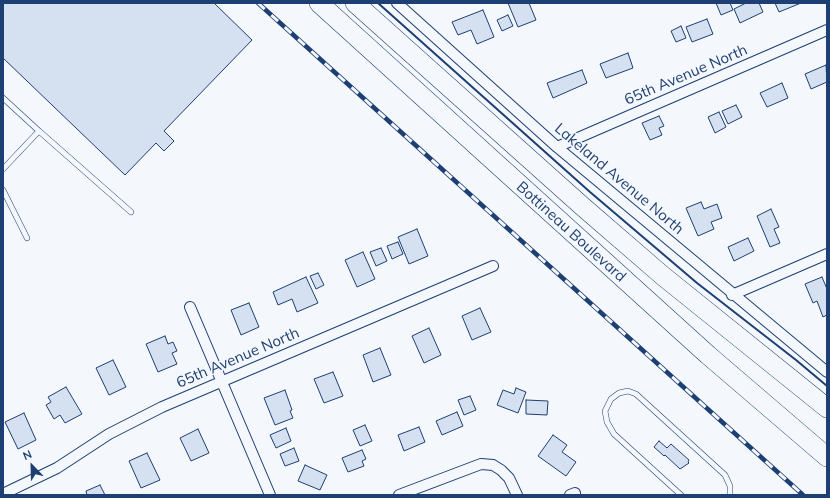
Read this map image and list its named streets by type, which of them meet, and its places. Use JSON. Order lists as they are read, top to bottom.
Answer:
{
  "streets": {
    "highway": ["Bottineau Boulevard"],
    "street": ["65th Avenue North", "Lakeland Avenue North"]
  },
  "crossings": [
    ["65th Avenue North", "Lakeland Avenue North"]
  ],
  "north": "top left"
}
